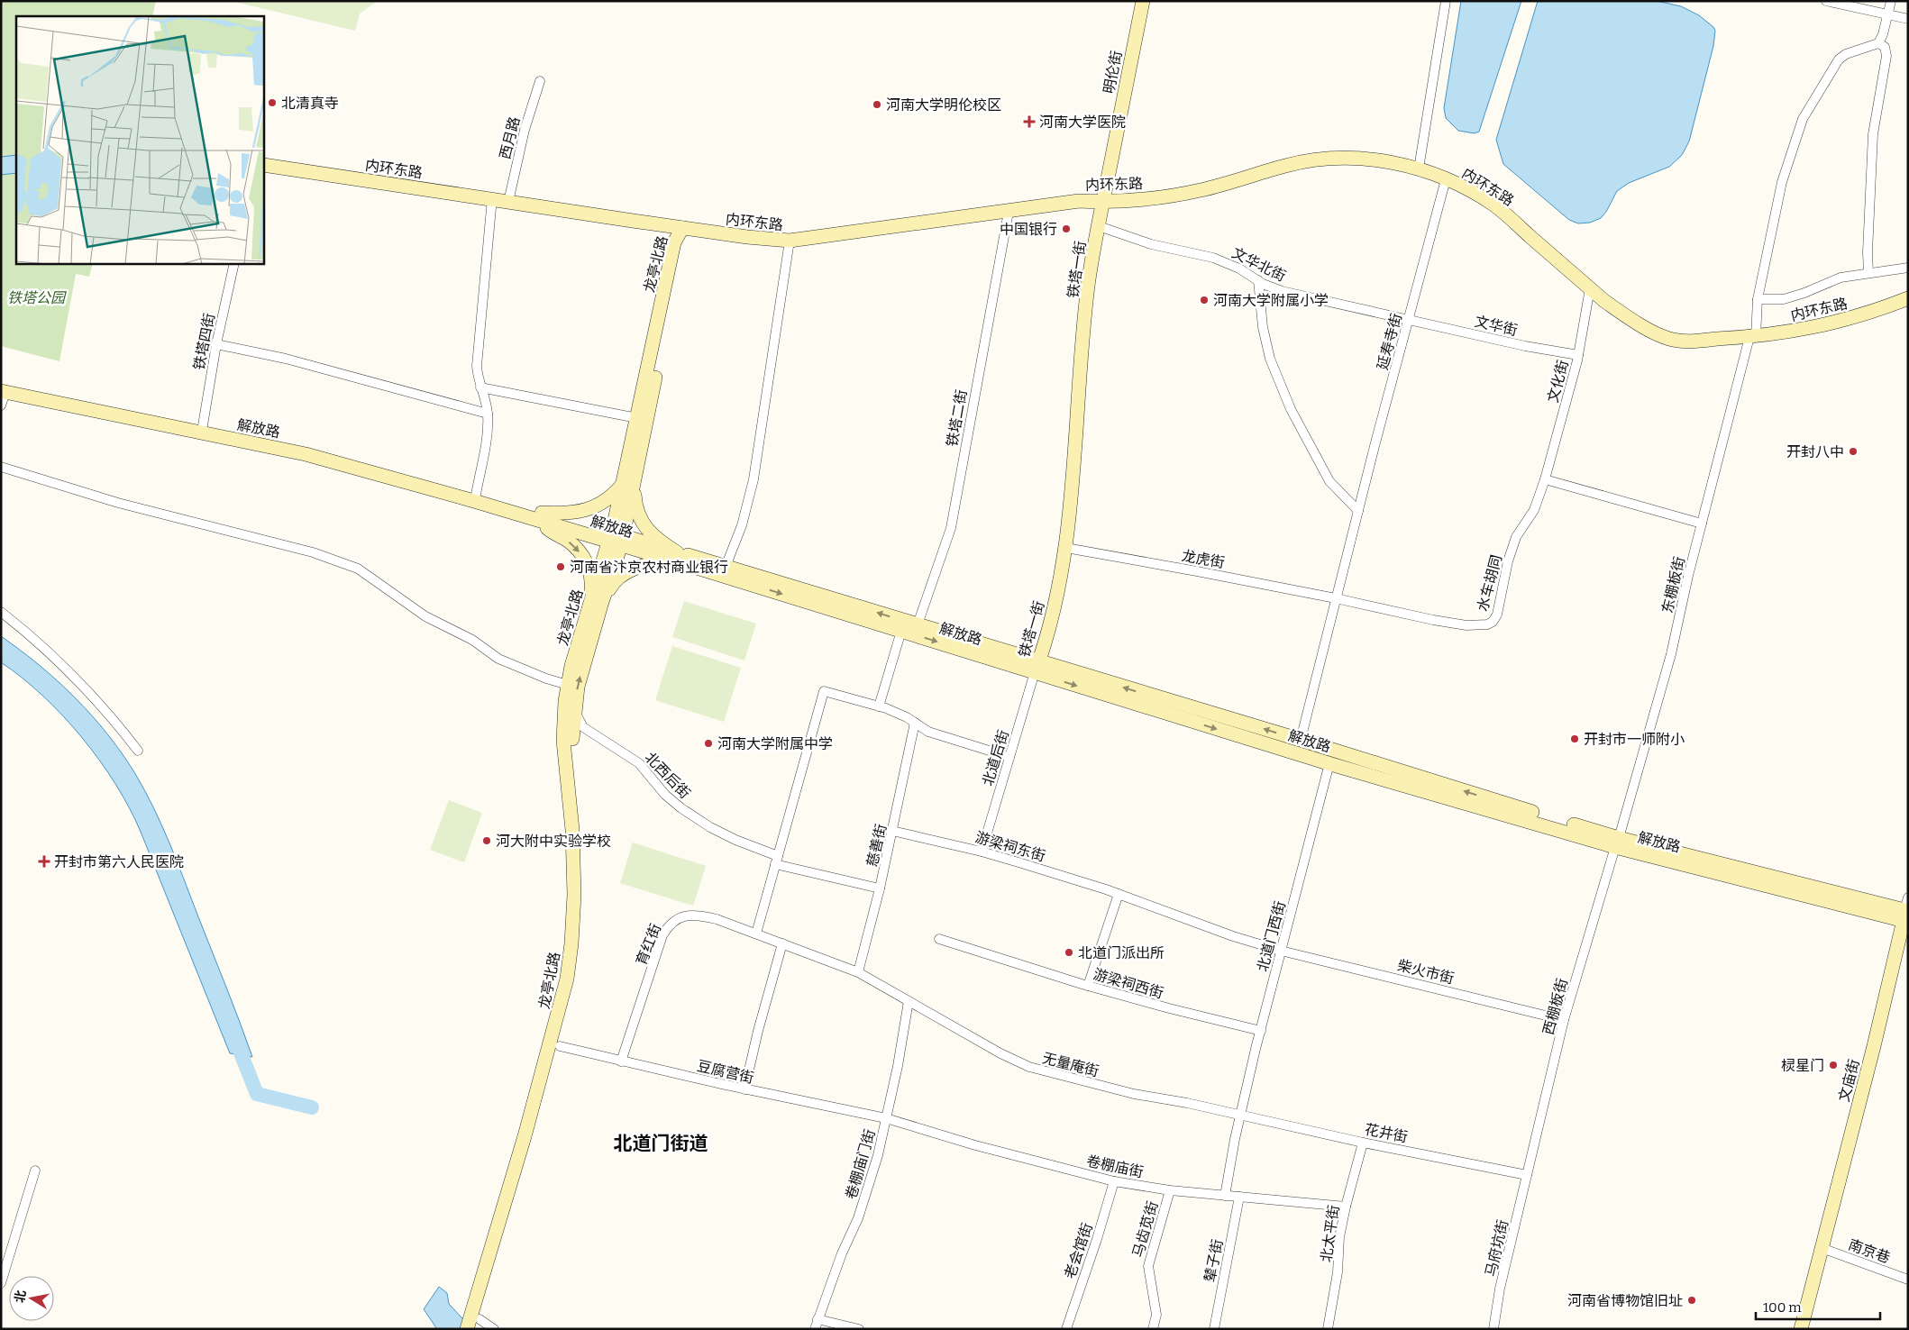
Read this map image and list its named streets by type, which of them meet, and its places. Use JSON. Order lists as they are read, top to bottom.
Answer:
{
  "streets": {
    "main road": [
      "明伦街",
      "内环东路",
      "龙亭北路",
      "铁塔一街",
      "解放路",
      "文庙街"
    ],
    "street": [
      "西月路",
      "文华北街",
      "文华街",
      "铁塔四街",
      "延寿寺街",
      "文化街",
      "铁塔二街",
      "龙虎街",
      "水车胡同",
      "东棚板街",
      "北道后街",
      "北西后街",
      "慈善街",
      "游梁祠东街",
      "北道门西街",
      "育红街",
      "柴火市街",
      "游梁祠西街",
      "西棚板街",
      "无量庵街",
      "豆腐营街",
      "花井街",
      "卷棚庙门街",
      "卷棚庙街",
      "马齿苋街",
      "北太平街",
      "马府坑街",
      "老会馆街",
      "南京巷",
      "辇子街"
    ]
  },
  "crossings": [
    ["明伦街", "内环东路"],
    ["明伦街", "铁塔一街"],
    ["西月路", "内环东路"],
    ["内环东路", "龙亭北路"],
    ["内环东路", "铁塔一街"],
    ["内环东路", "延寿寺街"],
    ["内环东路", "文化街"],
    ["内环东路", "铁塔二街"],
    ["内环东路", "东棚板街"],
    ["龙亭北路", "解放路"],
    ["龙亭北路", "北西后街"],
    ["龙亭北路", "豆腐营街"],
    ["文华北街", "铁塔一街"],
    ["文华北街", "文华街"],
    ["文华北街", "延寿寺街"],
    ["铁塔一街", "解放路"],
    ["铁塔一街", "龙虎街"],
    ["铁塔一街", "北道后街"],
    ["文华街", "延寿寺街"],
    ["文华街", "文化街"],
    ["铁塔四街", "解放路"],
    ["延寿寺街", "解放路"],
    ["延寿寺街", "龙虎街"],
    ["延寿寺街", "水车胡同"],
    ["文化街", "水车胡同"],
    ["铁塔二街", "解放路"],
    ["解放路", "东棚板街"],
    ["解放路", "北道后街"],
    ["解放路", "北道门西街"],
    ["解放路", "西棚板街"],
    ["解放路", "文庙街"],
    ["龙虎街", "水车胡同"],
    ["东棚板街", "西棚板街"],
    ["北道后街", "游梁祠东街"],
    ["慈善街", "游梁祠东街"],
    ["慈善街", "育红街"],
    ["游梁祠东街", "北道门西街"],
    ["游梁祠东街", "柴火市街"],
    ["北道门西街", "柴火市街"],
    ["北道门西街", "游梁祠西街"],
    ["北道门西街", "无量庵街"],
    ["北道门西街", "花井街"],
    ["北道门西街", "卷棚庙街"],
    ["育红街", "无量庵街"],
    ["育红街", "豆腐营街"],
    ["育红街", "卷棚庙门街"],
    ["柴火市街", "西棚板街"],
    ["西棚板街", "花井街"],
    ["西棚板街", "马府坑街"],
    ["无量庵街", "花井街"],
    ["无量庵街", "卷棚庙门街"],
    ["豆腐营街", "卷棚庙门街"],
    ["豆腐营街", "卷棚庙街"],
    ["文庙街", "南京巷"],
    ["花井街", "北太平街"],
    ["花井街", "马府坑街"],
    ["卷棚庙门街", "卷棚庙街"],
    ["卷棚庙街", "马齿苋街"],
    ["卷棚庙街", "北太平街"],
    ["卷棚庙街", "老会馆街"],
    ["卷棚庙街", "辇子街"]
  ],
  "districts": ["北道门街道"],
  "parks": ["铁塔公园"],
  "places": {
    "other": [
      "北清真寺",
      "河南大学明伦校区",
      "中国银行",
      "河南大学附属小学",
      "开封八中",
      "河南省汴京农村商业银行",
      "开封市一师附小",
      "河南大学附属中学",
      "河大附中实验学校",
      "北道门派出所",
      "棂星门",
      "河南省博物馆旧址"
    ],
    "health": ["河南大学医院", "开封市第六人民医院"]
  },
  "scale_bar": "100 m",
  "north": "left"
}
